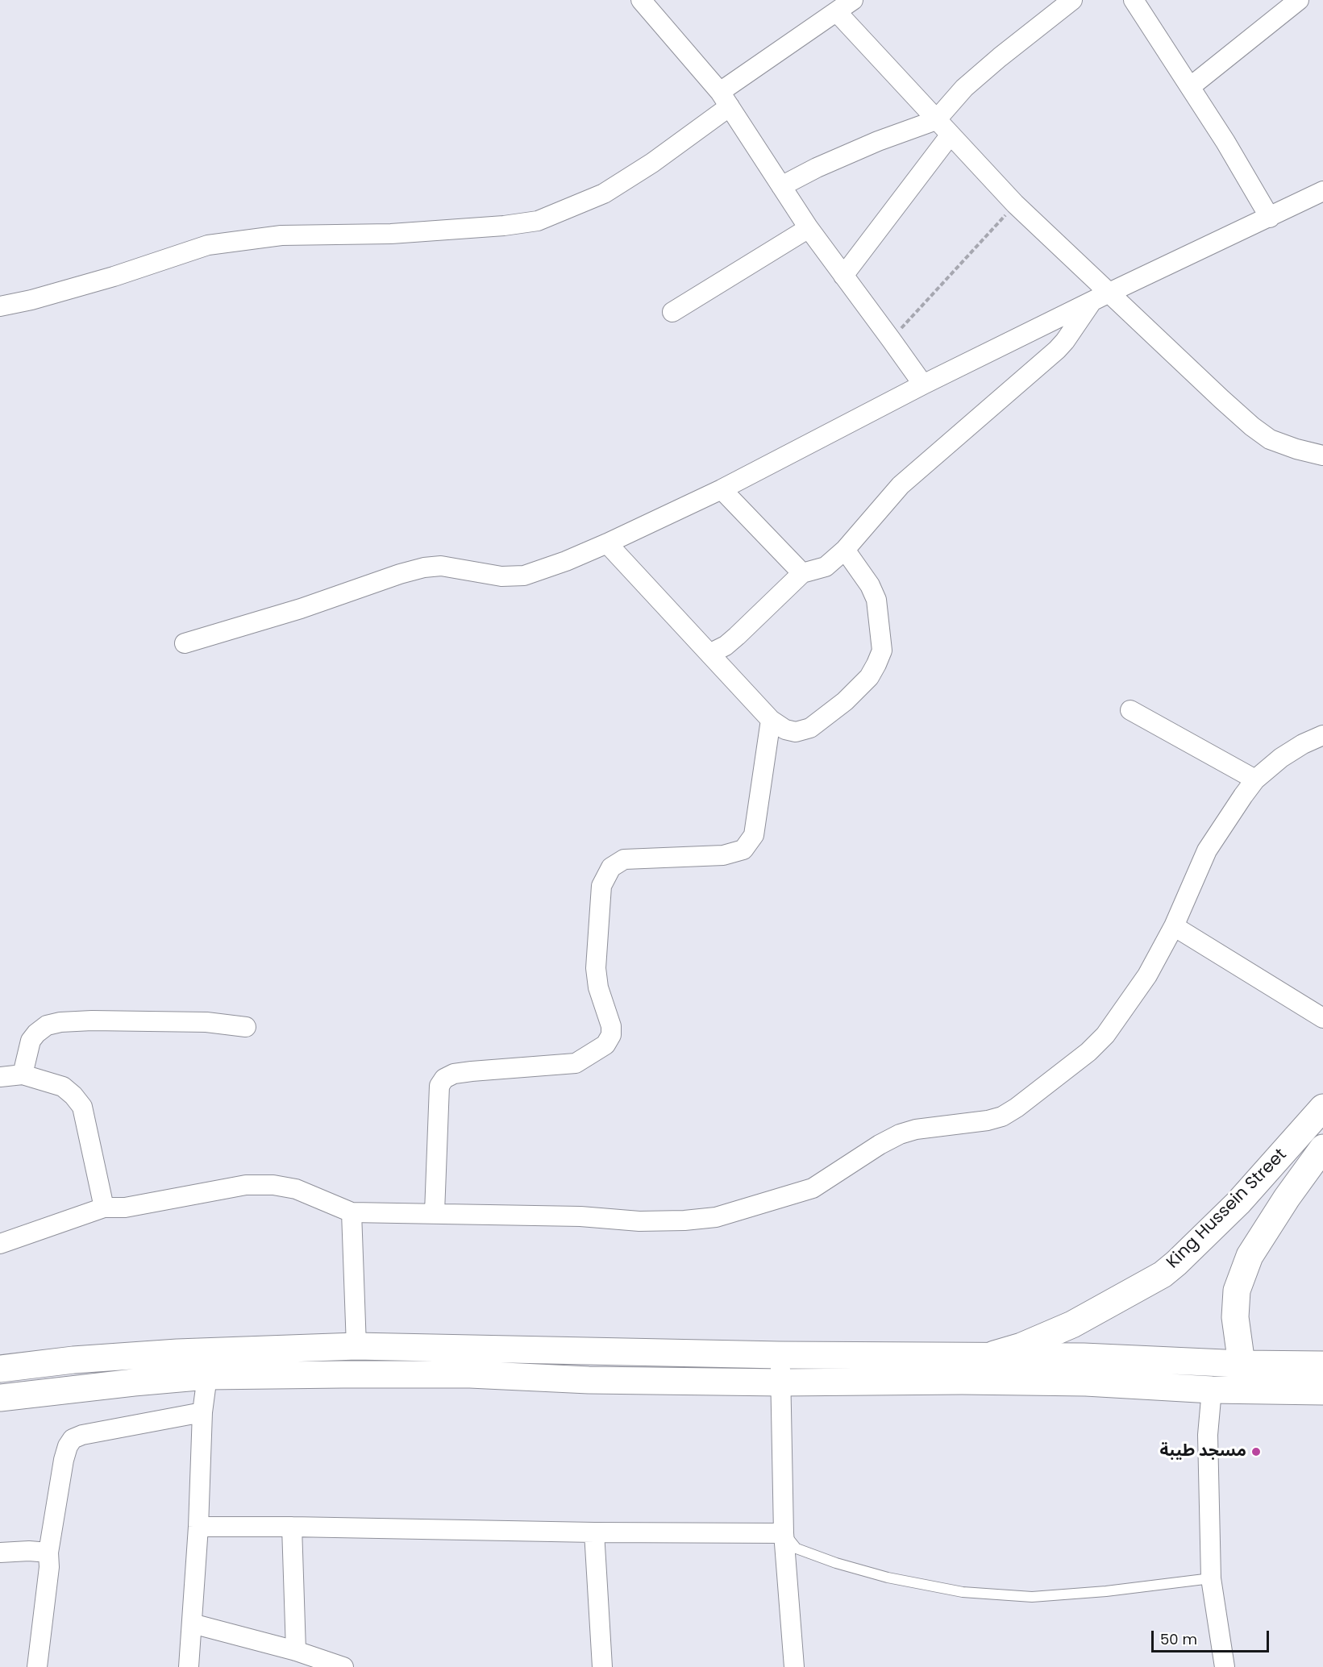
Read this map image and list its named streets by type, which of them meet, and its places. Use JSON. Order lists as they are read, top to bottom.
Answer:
{
  "streets": {
    "main road": ["King Hussein Street"]
  },
  "places": ["مسجد طيبة"],
  "scale_bar": "50 m"
}
